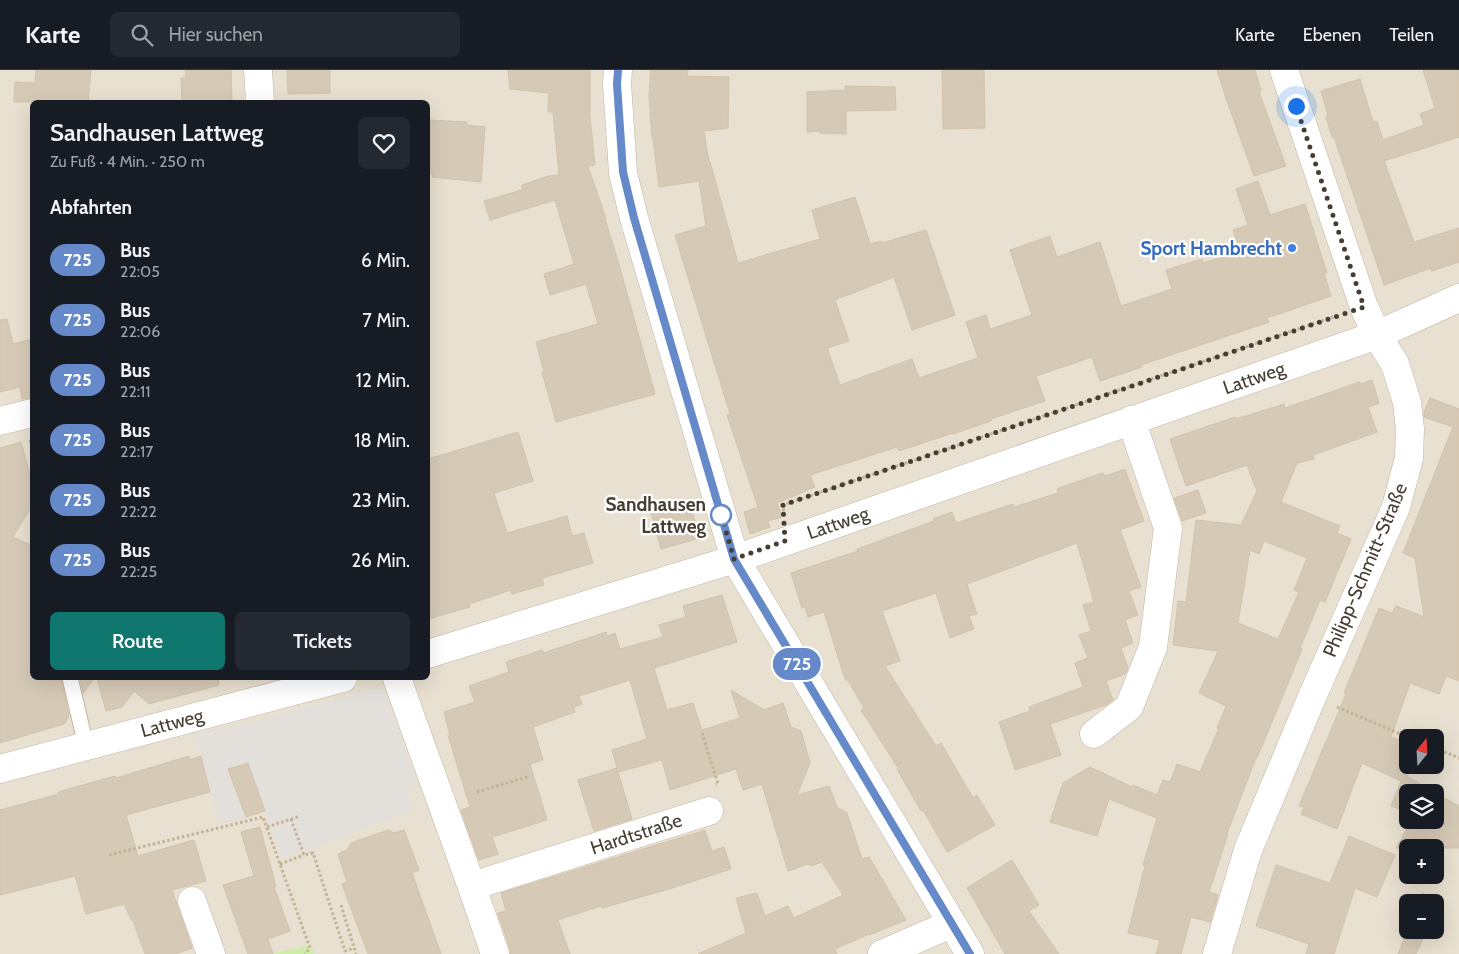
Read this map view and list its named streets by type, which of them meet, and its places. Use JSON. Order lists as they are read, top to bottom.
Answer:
{
  "streets": {
    "street": ["Lattweg", "Philipp-Schmitt-Straße", "Hardtstraße"]
  },
  "crossings": [
    ["Lattweg", "Philipp-Schmitt-Straße"]
  ],
  "places": ["Sport Hambrecht", "Sandhausen Lattweg"],
  "lines": ["bus line 725"],
  "north": "top",
  "page": {
    "header": "Karte",
    "search": "Hier suchen",
    "nav": ["Karte", "Ebenen", "Teilen"],
    "on_map": "725",
    "heading": [
      ["Sandhausen Lattweg", "Zu Fuß · 4 Min. · 250 m"],
      "Abfahrten"
    ],
    "list": [
      {
        "mark": "725",
        "name": "Bus",
        "note": "22:05",
        "value": "6 Min."
      },
      {
        "mark": "725",
        "name": "Bus",
        "note": "22:06",
        "value": "7 Min."
      },
      {
        "mark": "725",
        "name": "Bus",
        "note": "22:11",
        "value": "12 Min."
      },
      {
        "mark": "725",
        "name": "Bus",
        "note": "22:17",
        "value": "18 Min."
      },
      {
        "mark": "725",
        "name": "Bus",
        "note": "22:22",
        "value": "23 Min."
      },
      {
        "mark": "725",
        "name": "Bus",
        "note": "22:25",
        "value": "26 Min."
      }
    ],
    "buttons": ["Route", "Tickets"],
    "map_buttons": ["+", "−"]
  }
}
